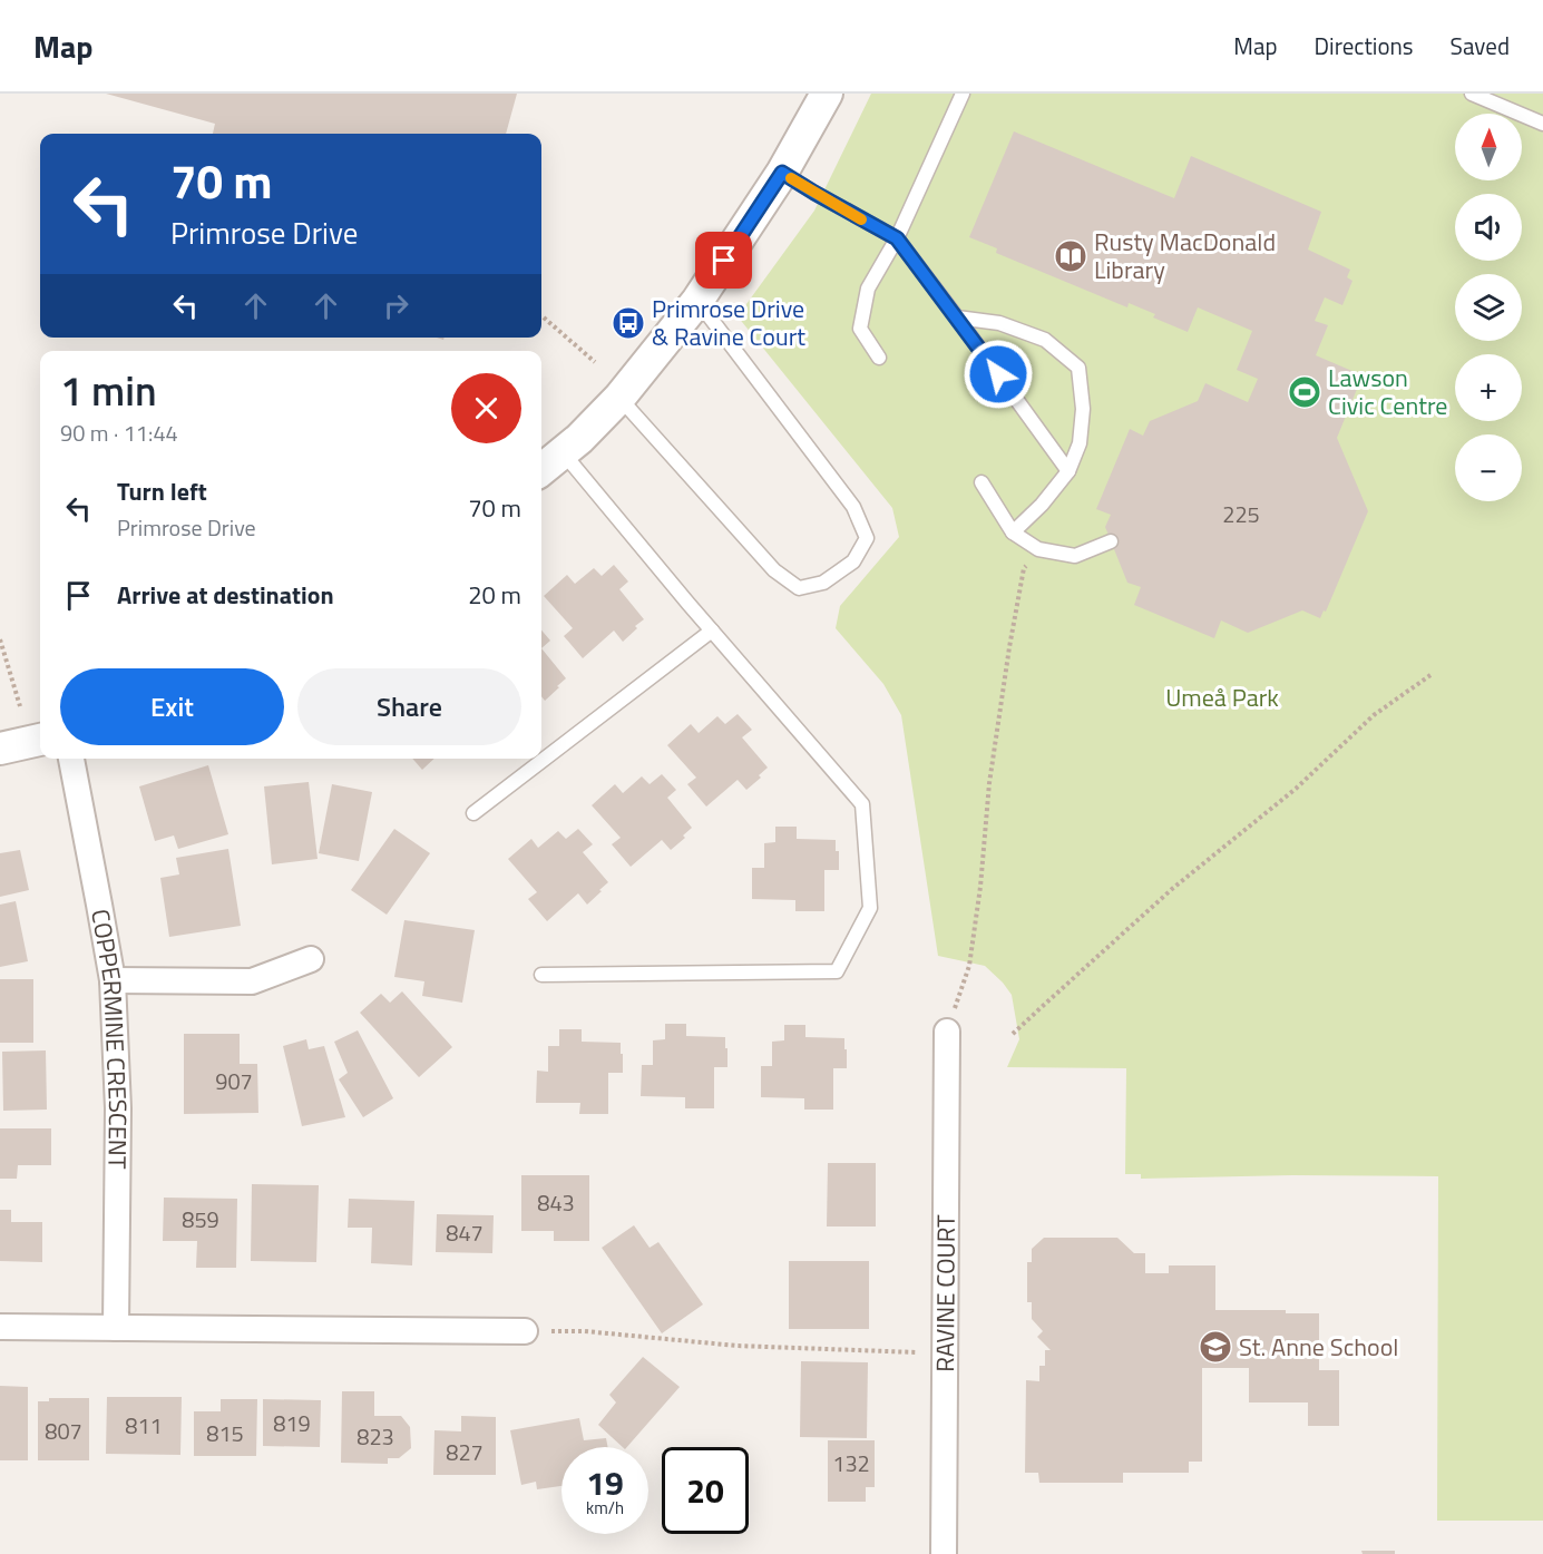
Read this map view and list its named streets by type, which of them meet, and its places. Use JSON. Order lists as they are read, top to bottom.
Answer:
{
  "streets": {
    "street": ["COPPERMINE CRESCENT", "RAVINE COURT"]
  },
  "parks": ["Umeå Park"],
  "places": {
    "library": ["Rusty MacDonald Library"],
    "bus stop": ["Primrose Drive & Ravine Court"],
    "sports": ["Lawson Civic Centre"],
    "school or university": ["St. Anne School"]
  },
  "house_numbers": [
    "225",
    "907",
    "843",
    "859",
    "847",
    "819",
    "811",
    "807",
    "815",
    "823",
    "827",
    "132"
  ],
  "north": "top",
  "page": {
    "header": "Map",
    "nav": ["Map", "Directions", "Saved"],
    "map_buttons": ["+", "−"],
    "turn": ["70 m", "Primrose Drive"],
    "heading": ["1 min", "90 m · 11:44"],
    "list": [
      {
        "name": "Turn left",
        "note": "Primrose Drive",
        "value": "70 m"
      },
      {
        "name": "Arrive at destination",
        "value": "20 m"
      }
    ],
    "buttons": ["Exit", "Share"],
    "speed": "19 km/h",
    "limit": "20"
  }
}
